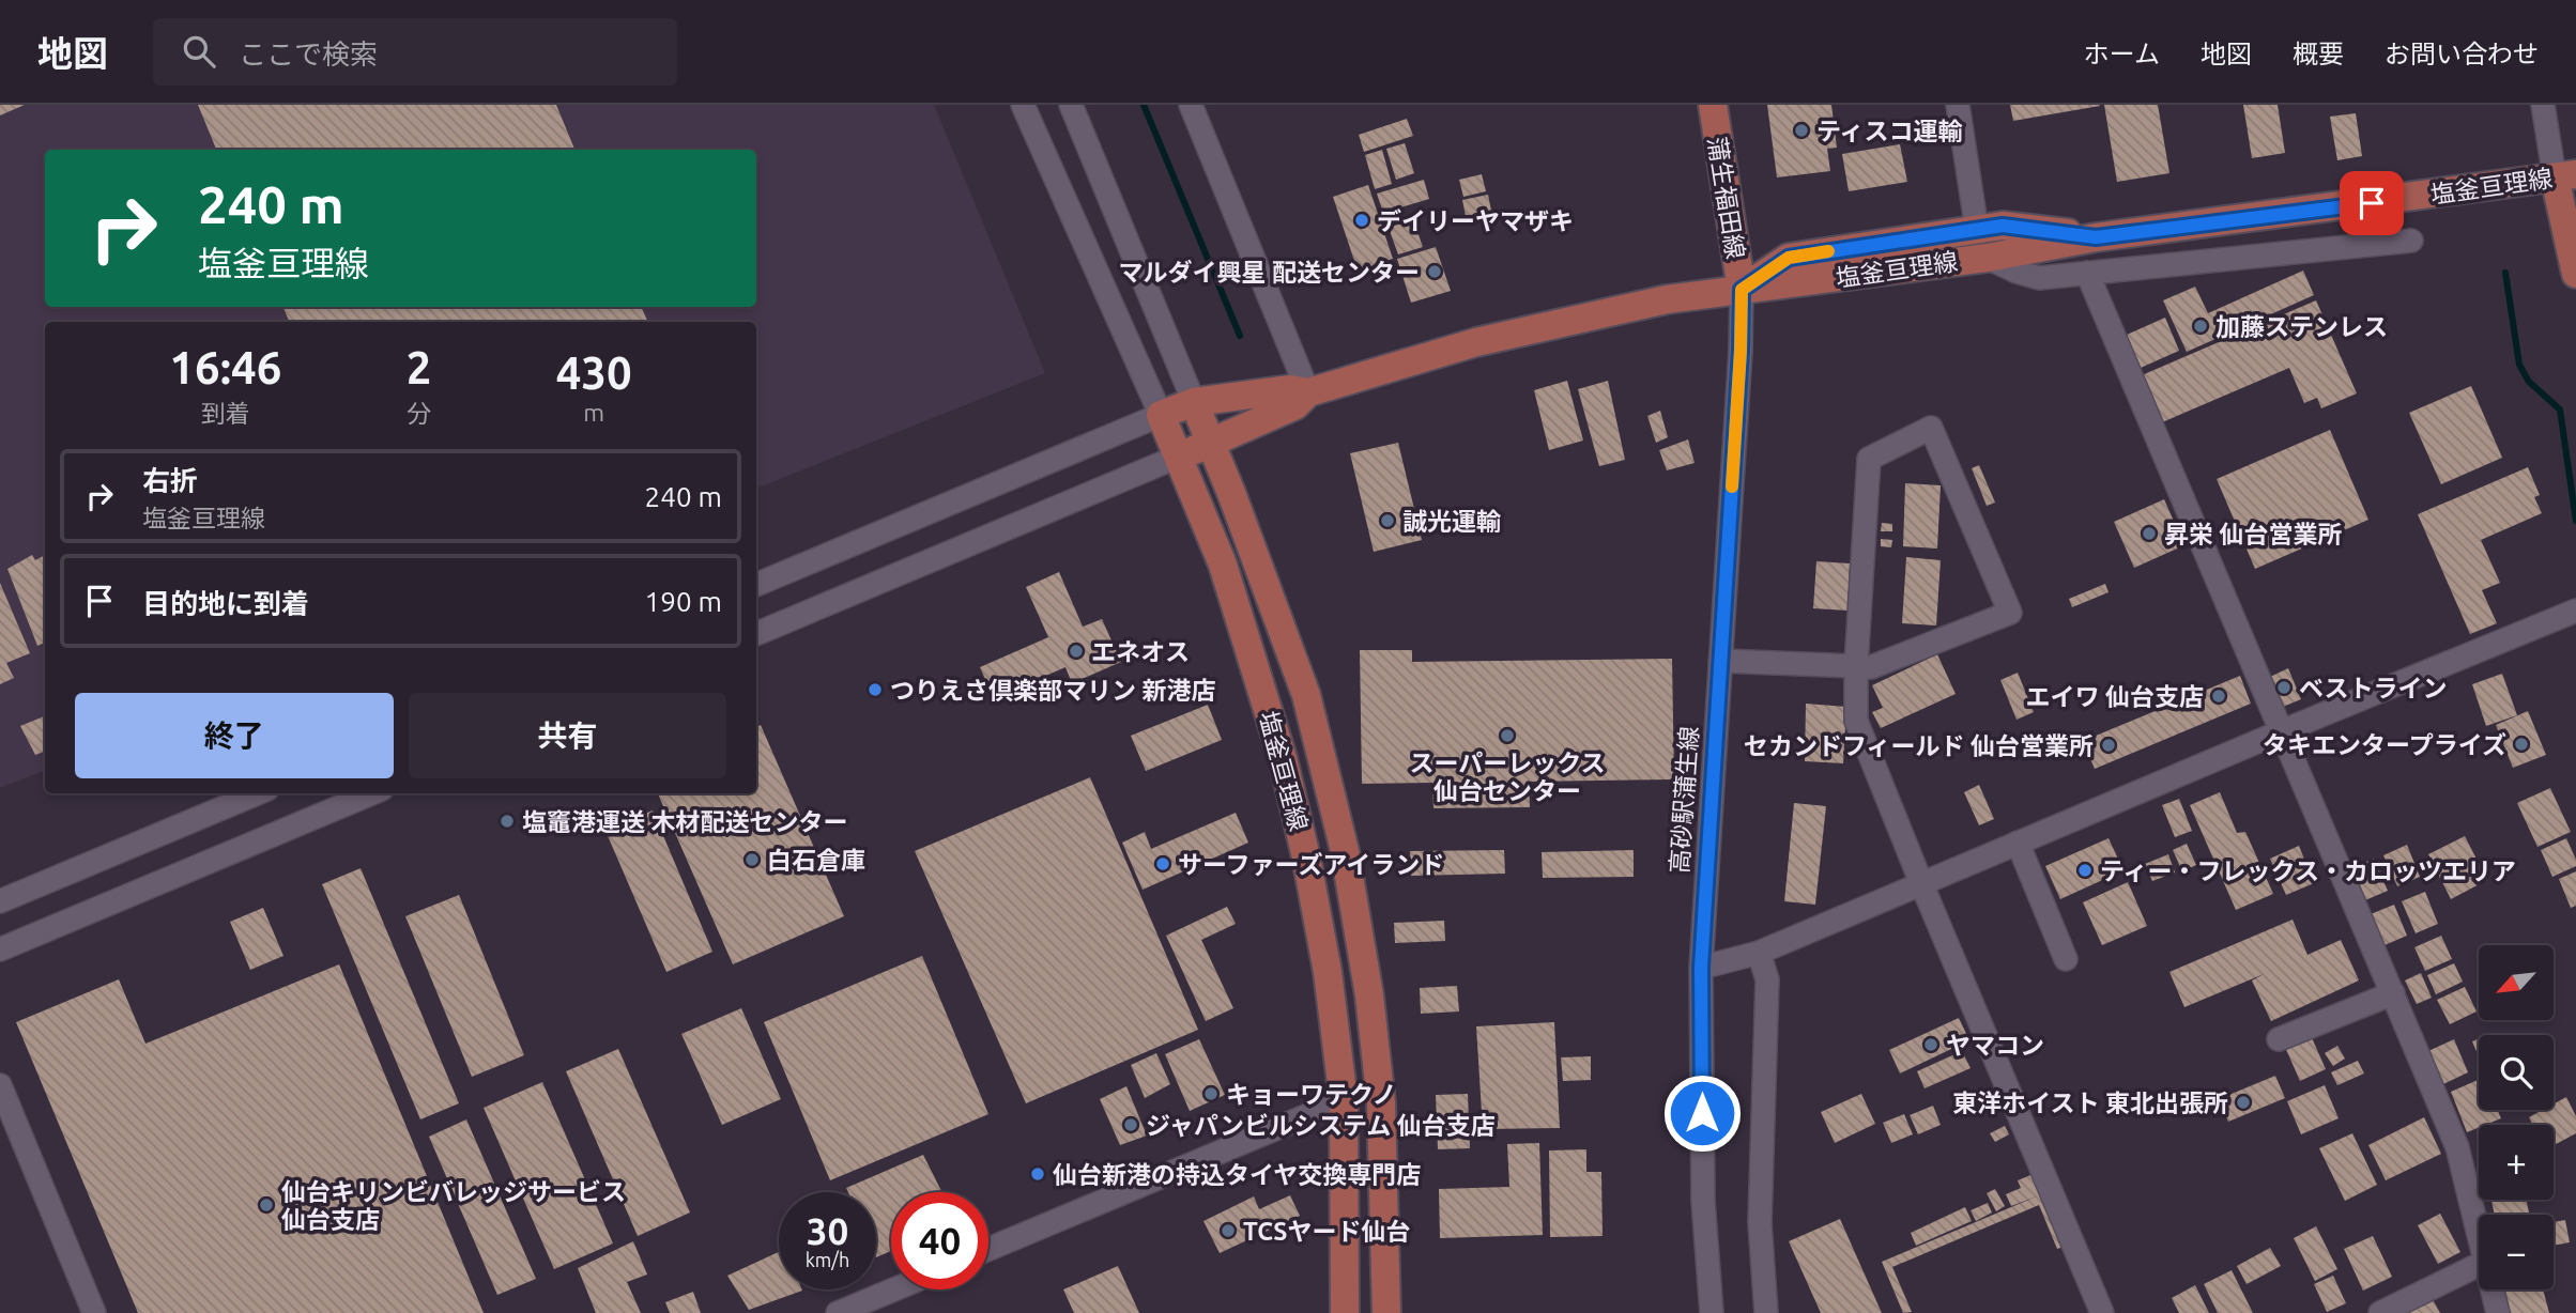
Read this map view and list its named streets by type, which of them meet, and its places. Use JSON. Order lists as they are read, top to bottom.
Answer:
{
  "streets": {
    "main road": ["塩釜亘理線", "蒲生福田線"],
    "street": ["高砂駅蒲生線"]
  },
  "crossings": [
    ["塩釜亘理線", "蒲生福田線"],
    ["塩釜亘理線", "高砂駅蒲生線"],
    ["蒲生福田線", "高砂駅蒲生線"]
  ],
  "places": [
    "ティスコ運輸",
    "デイリーヤマザキ",
    "マルダイ興星 配送センター",
    "加藤ステンレス",
    "誠光運輸",
    "昇栄 仙台営業所",
    "エネオス",
    "ベストライン",
    "つりえさ倶楽部マリン 新港店",
    "エイワ 仙台支店",
    "スーパーレックス 仙台センター",
    "タキエンタープライズ",
    "セカンドフィールド 仙台営業所",
    "塩竈港運送 木材配送センター",
    "白石倉庫",
    "サーファーズアイランド",
    "ティー・フレックス・カロッツエリア",
    "ヤマコン",
    "キョーワテクノ",
    "東洋ホイスト 東北出張所",
    "ジャパンビルシステム 仙台支店",
    "仙台新港の持込タイヤ交換専門店",
    "仙台キリンビバレッジサービス 仙台支店",
    "TCSヤード仙台"
  ],
  "north": "bottom left",
  "page": {
    "header": "地図",
    "search": "ここで検索",
    "nav": [
      "ホーム",
      "地図",
      "概要",
      "お問い合わせ"
    ],
    "turn": ["240 m", "塩釜亘理線"],
    "eta": [
      "16:46",
      "到着",
      "2",
      "分",
      "430",
      "m"
    ],
    "list": [
      {
        "name": "右折",
        "note": "塩釜亘理線",
        "value": "240 m"
      },
      {
        "name": "目的地に到着",
        "value": "190 m"
      }
    ],
    "buttons": ["終了", "共有"],
    "map_buttons": ["+", "−"],
    "speed": "30 km/h",
    "limit": "40"
  }
}
